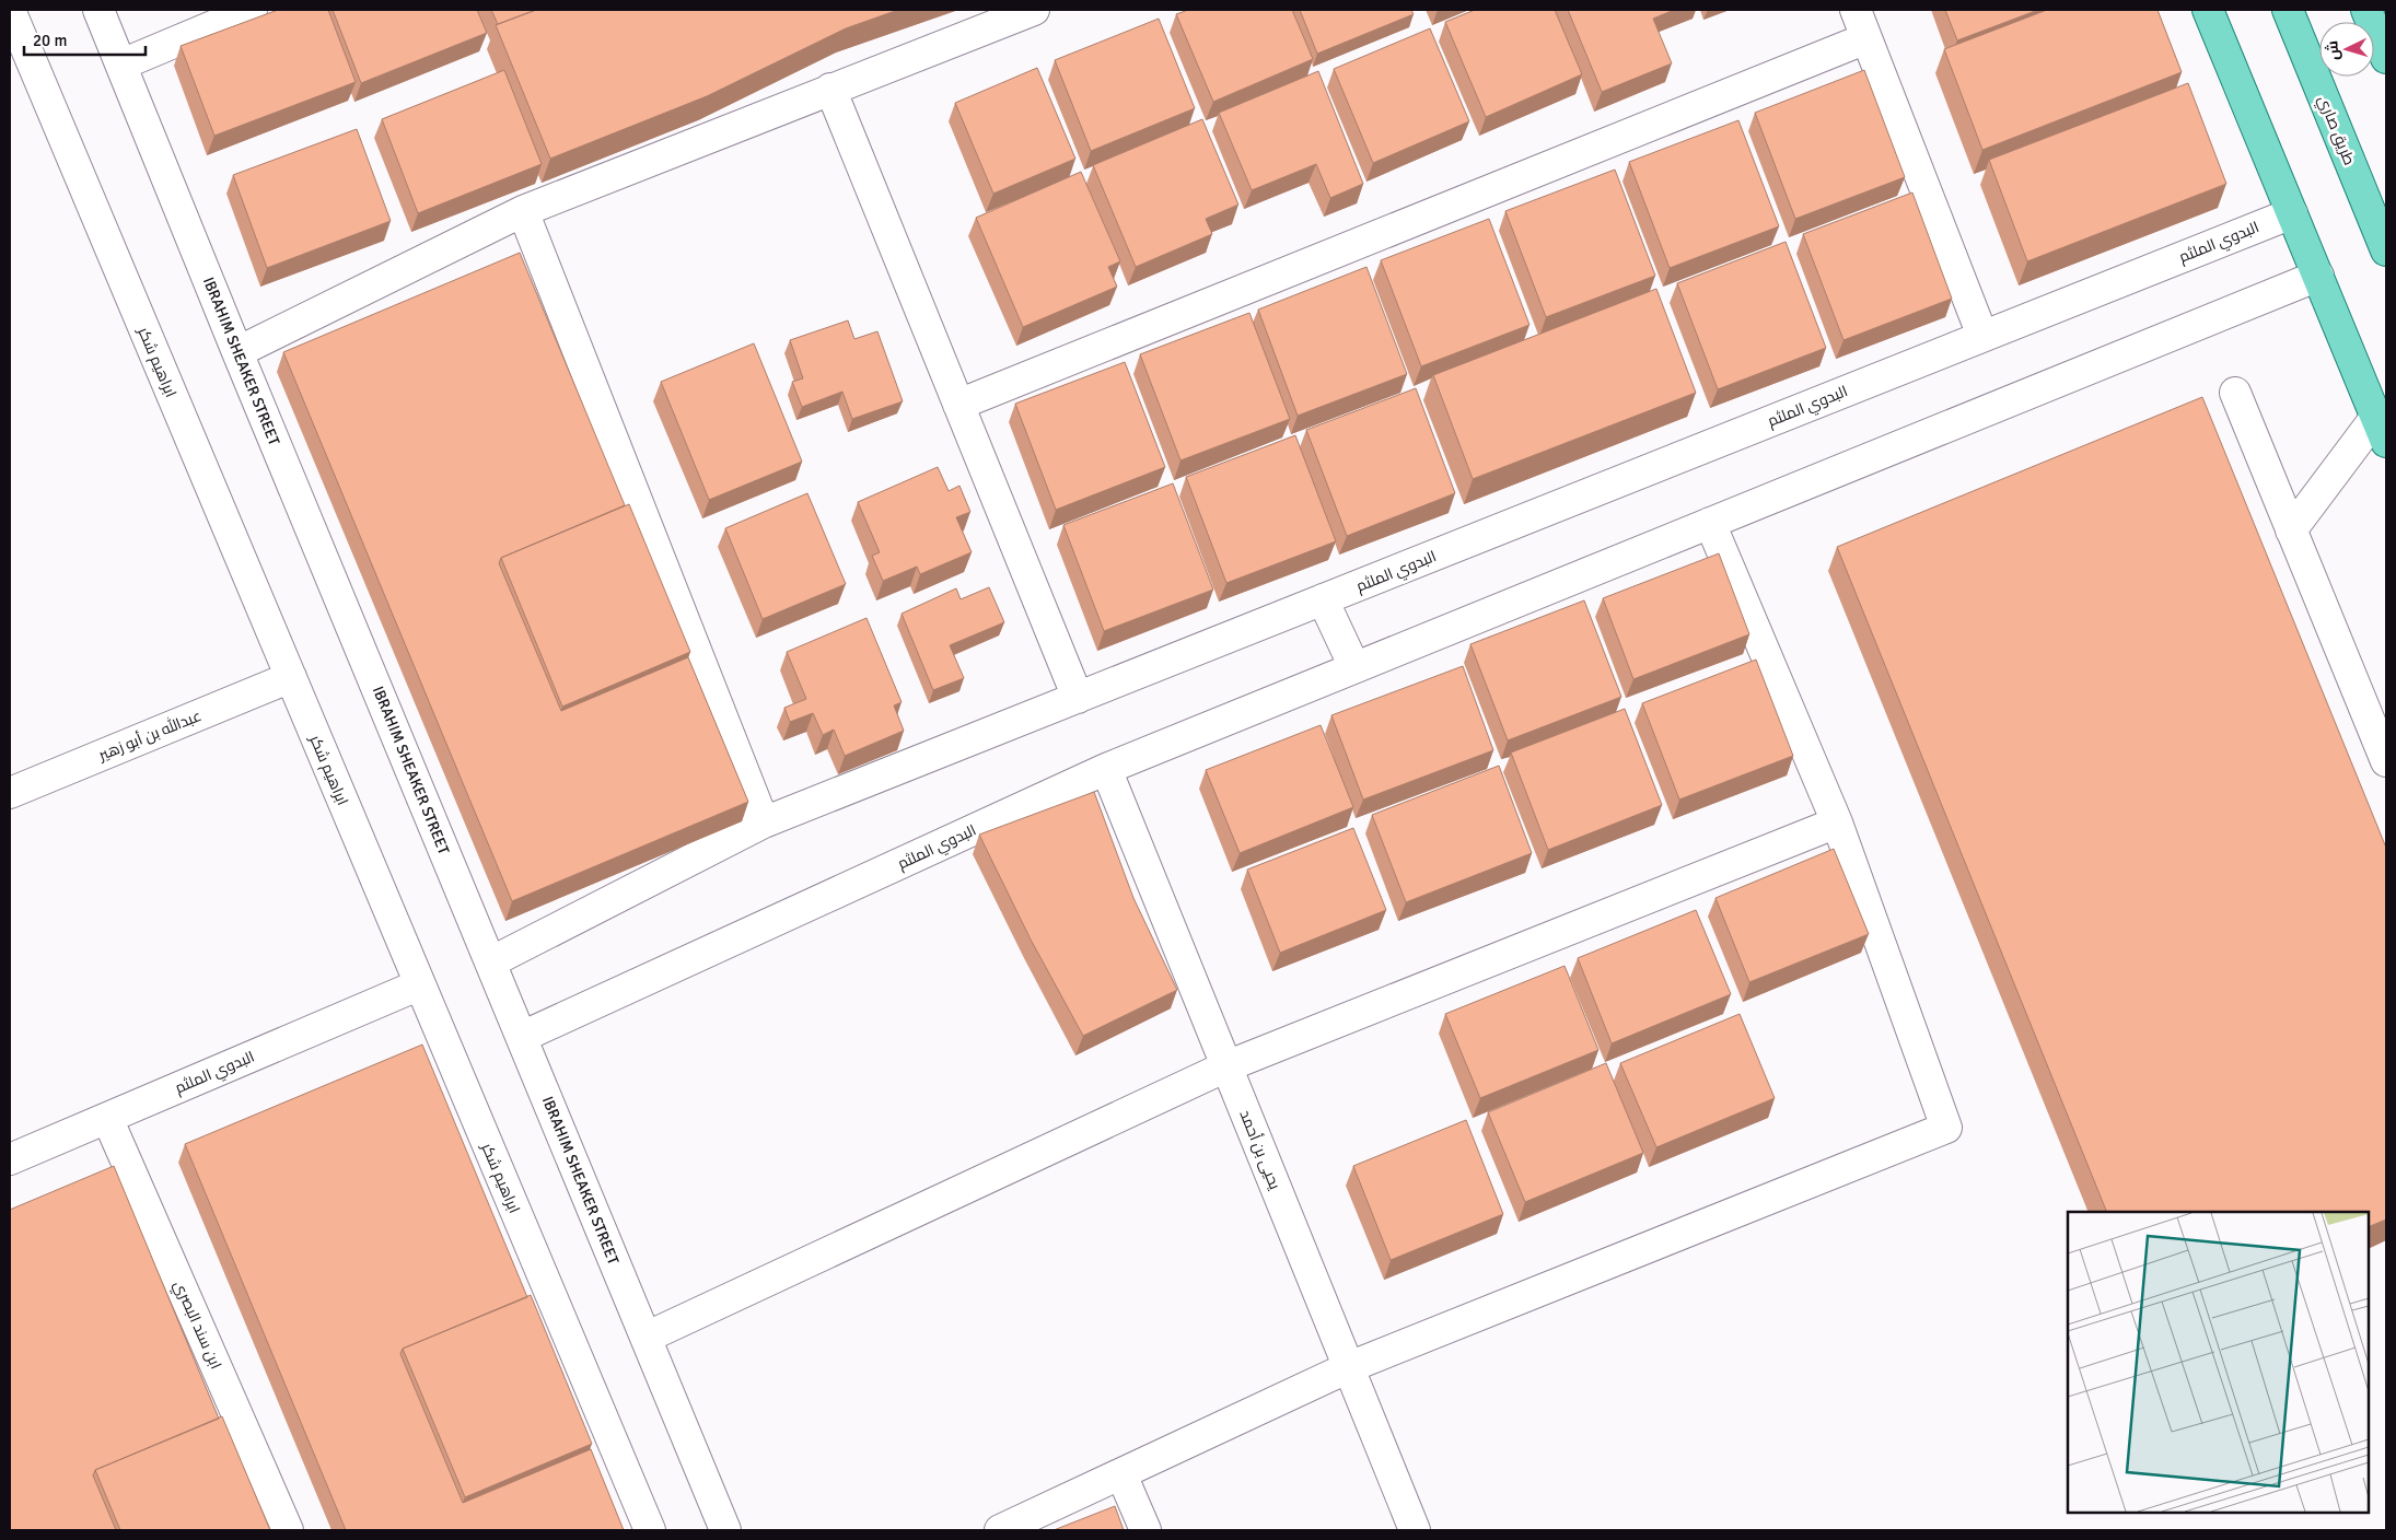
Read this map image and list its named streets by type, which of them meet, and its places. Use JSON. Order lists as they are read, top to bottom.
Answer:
{
  "streets": {
    "main road": ["طريق صاري"],
    "street": [
      "البدوي الملثم",
      "IBRAHIM SHEAKER STREET",
      "ابراهيم شكر",
      "عبدالله بن أبو زهير",
      "يحيى بن أحمد",
      "ابن سند البصري"
    ]
  },
  "crossings": [
    ["البدوي الملثم", "IBRAHIM SHEAKER STREET"],
    ["البدوي الملثم", "ابراهيم شكر"],
    ["البدوي الملثم", "يحيى بن أحمد"],
    ["البدوي الملثم", "ابن سند البصري"],
    ["ابراهيم شكر", "عبدالله بن أبو زهير"]
  ],
  "scale_bar": "20 m",
  "north": "left"
}
